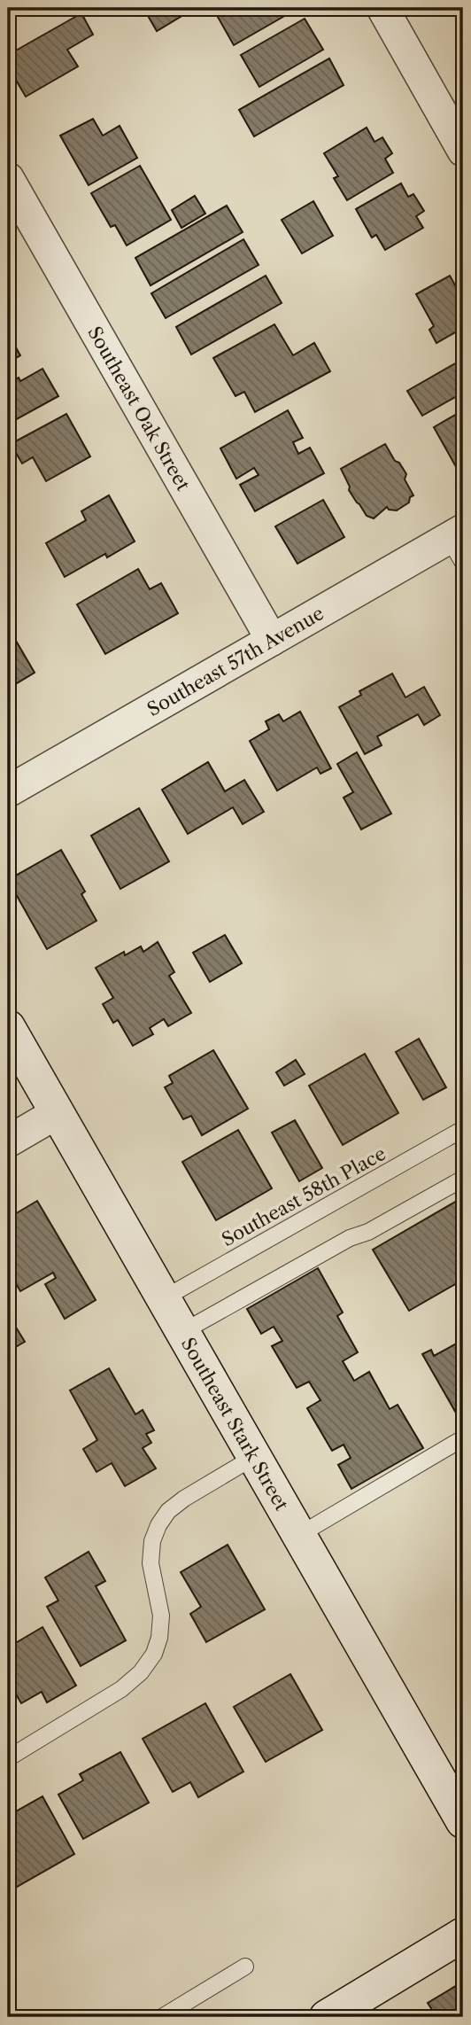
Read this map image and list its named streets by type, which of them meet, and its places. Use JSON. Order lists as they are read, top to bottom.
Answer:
{
  "streets": {
    "street": ["Southeast Oak Street", "Southeast 57th Avenue", "Southeast Stark Street"],
    "lane": ["Southeast 58th Place"]
  },
  "crossings": [
    ["Southeast Oak Street", "Southeast 57th Avenue"],
    ["Southeast 58th Place", "Southeast Stark Street"]
  ]
}
